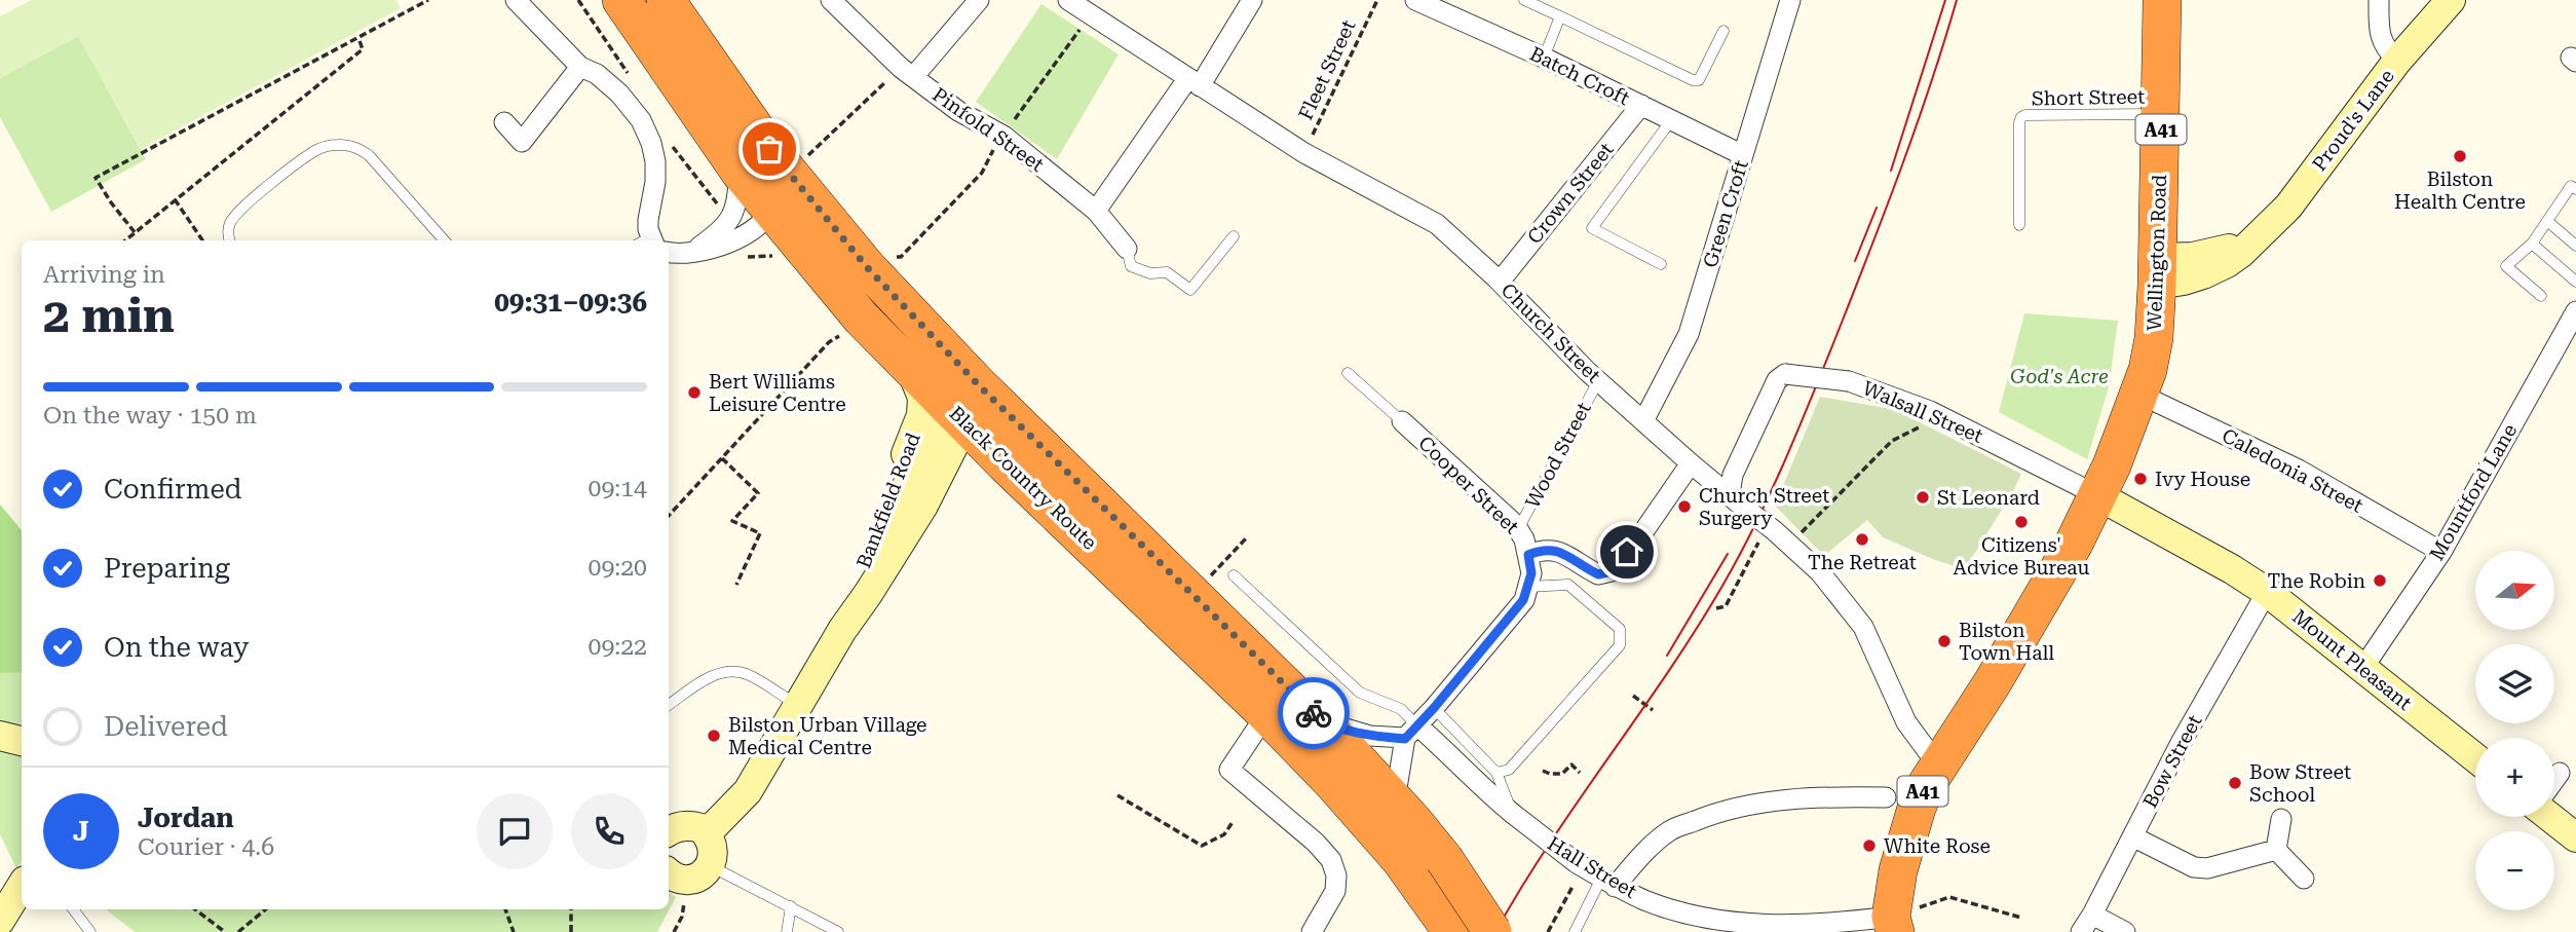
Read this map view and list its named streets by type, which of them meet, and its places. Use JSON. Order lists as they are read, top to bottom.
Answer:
{
  "streets": {
    "highway": ["A41", "Wellington Road", "Black Country Route"],
    "street": [
      "Batch Croft",
      "Proud's Lane",
      "Pinfold Street",
      "Crown Street",
      "Green Croft",
      "Church Street",
      "Walsall Street",
      "Caledonia Street",
      "Cooper Street",
      "Mountford Lane",
      "Bankfield Road",
      "Mount Pleasant",
      "Bow Street",
      "Hall Street"
    ],
    "lane": ["Short Street", "Wood Street"],
    "path": ["Fleet Street"]
  },
  "crossings": [
    ["Fleet Street", "Church Street"],
    ["Batch Croft", "Crown Street"],
    ["Batch Croft", "Green Croft"],
    ["Short Street", "Wellington Road"],
    ["Proud's Lane", "Wellington Road"],
    ["A41", "Wellington Road"],
    ["A41", "Church Street"],
    ["A41", "Walsall Street"],
    ["A41", "Mount Pleasant"],
    ["A41", "Hall Street"],
    ["Crown Street", "Church Street"],
    ["Green Croft", "Church Street"],
    ["Wellington Road", "Walsall Street"],
    ["Wellington Road", "Caledonia Street"],
    ["Wellington Road", "Mount Pleasant"],
    ["Church Street", "Walsall Street"],
    ["Church Street", "Wood Street"],
    ["Walsall Street", "Mount Pleasant"],
    ["Wood Street", "Cooper Street"],
    ["Caledonia Street", "Mountford Lane"],
    ["Black Country Route", "Bankfield Road"],
    ["Mountford Lane", "Mount Pleasant"],
    ["Mount Pleasant", "Bow Street"]
  ],
  "parks": ["God's Acre"],
  "places": [
    "Bilston Health Centre",
    "Bert Williams Leisure Centre",
    "Ivy House",
    "St Leonard",
    "Church Street Surgery",
    "Citizens' Advice Bureau",
    "The Retreat",
    "The Robin",
    "Bilston Town Hall",
    "Bilston Urban Village Medical Centre",
    "Bow Street School",
    "White Rose"
  ],
  "north": "right",
  "page": {
    "heading": ["2 min", "Arriving in", "09:31–09:36"],
    "panel": ["Jordan", "Courier · 4.6"],
    "bar": "On the way · 150 m",
    "list": [
      ["Confirmed", "09:14"],
      ["Preparing", "09:20"],
      ["On the way", "09:22"],
      "Delivered"
    ],
    "map_buttons": ["+", "−"],
    "round": "J"
  }
}
